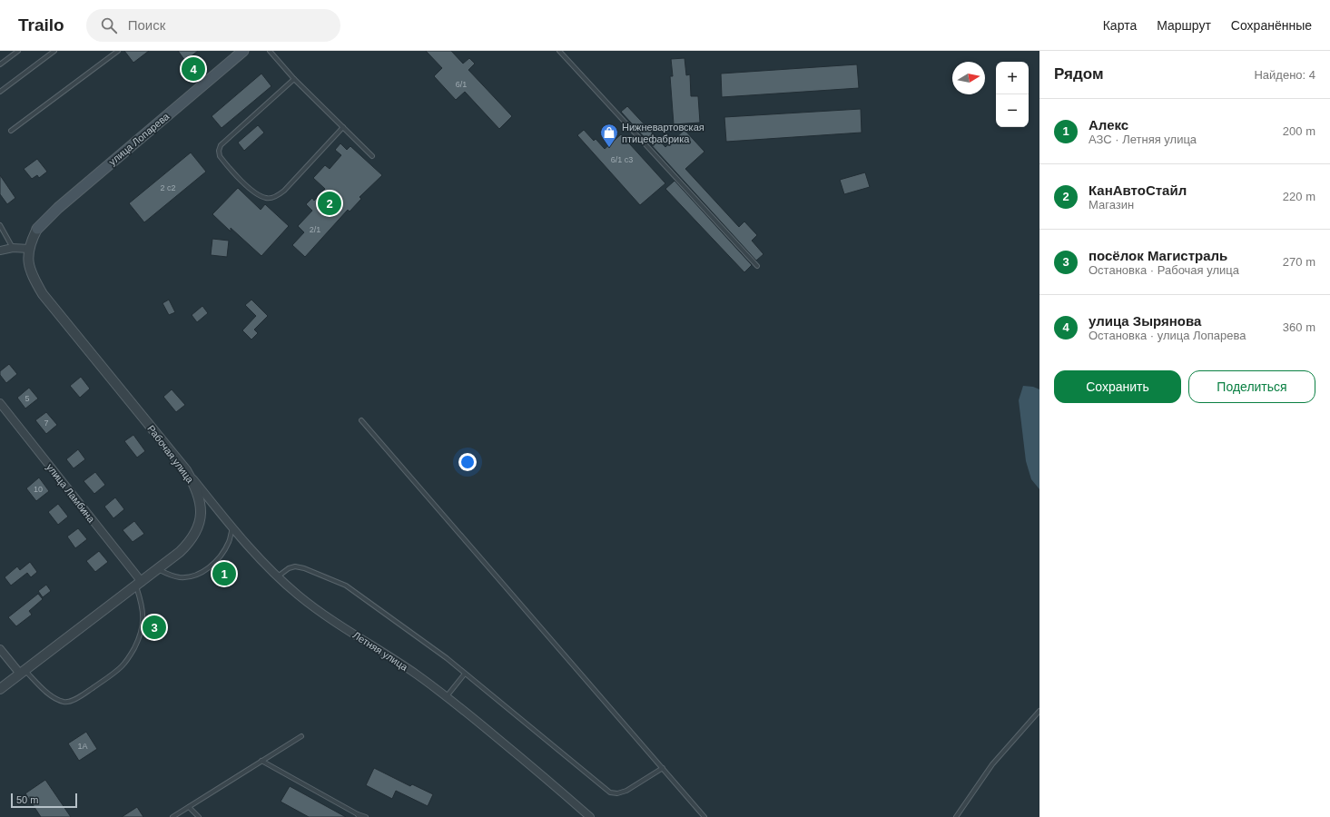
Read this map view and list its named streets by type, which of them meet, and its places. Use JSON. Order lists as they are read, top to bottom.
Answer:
{
  "streets": {
    "main road": ["улица Лопарева"],
    "street": ["Рабочая улица", "улица Ламбина", "Летняя улица"]
  },
  "crossings": [
    ["улица Лопарева", "Рабочая улица"],
    ["Рабочая улица", "улица Ламбина"],
    ["Рабочая улица", "Летняя улица"]
  ],
  "places": {
    "shop": ["Нижневартовская птицефабрика"]
  },
  "house_numbers": [
    "6/1",
    "6/1 с3",
    "2 с2",
    "2/1",
    "5",
    "7",
    "10",
    "1А"
  ],
  "scale_bar": "50 m",
  "north": "right",
  "page": {
    "header": "Trailo",
    "search": "Поиск",
    "nav": ["Карта", "Маршрут", "Сохранённые"],
    "heading": ["Рядом", "Найдено: 4"],
    "pins": [
      "4",
      "2",
      "1",
      "3"
    ],
    "map_buttons": ["+", "−"],
    "list": [
      {
        "mark": "1",
        "name": "Алекс",
        "note": "АЗС · Летняя улица",
        "value": "200 m"
      },
      {
        "mark": "2",
        "name": "КанАвтоСтайл",
        "note": "Магазин",
        "value": "220 m"
      },
      {
        "mark": "3",
        "name": "посёлок Магистраль",
        "note": "Остановка · Рабочая улица",
        "value": "270 m"
      },
      {
        "mark": "4",
        "name": "улица Зырянова",
        "note": "Остановка · улица Лопарева",
        "value": "360 m"
      }
    ],
    "buttons": ["Сохранить", "Поделиться"],
    "scale": "50 m"
  }
}
